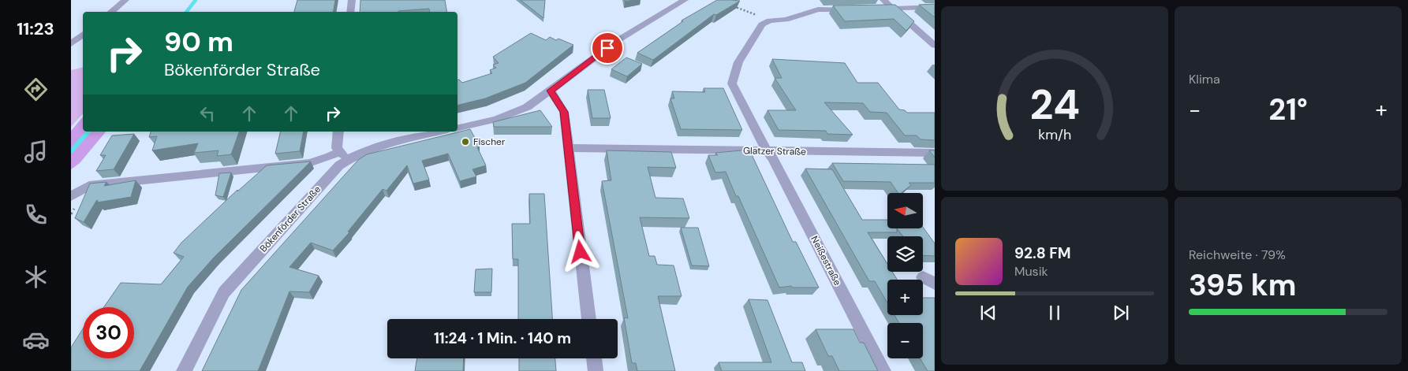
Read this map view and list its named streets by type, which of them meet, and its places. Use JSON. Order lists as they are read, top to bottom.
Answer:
{
  "streets": {
    "street": ["Glatzer Straße", "Bökenförder Straße", "Neißestraße"]
  },
  "crossings": [
    ["Glatzer Straße", "Neißestraße"]
  ],
  "places": ["Fischer"],
  "north": "left",
  "page": {
    "tabs": "11:23",
    "tile": [
      "Klima",
      ["Reichweite · 79%", "395 km"]
    ],
    "turn": ["90 m", "Bökenförder Straße"],
    "heat": ["−", "21°", "+"],
    "map_buttons": ["+", "−"],
    "song": ["92.8 FM", "Musik"],
    "limit": "30",
    "trip": "11:24 · 1 Min. · 140 m",
    "gauge": ["24", "km/h"]
  }
}
